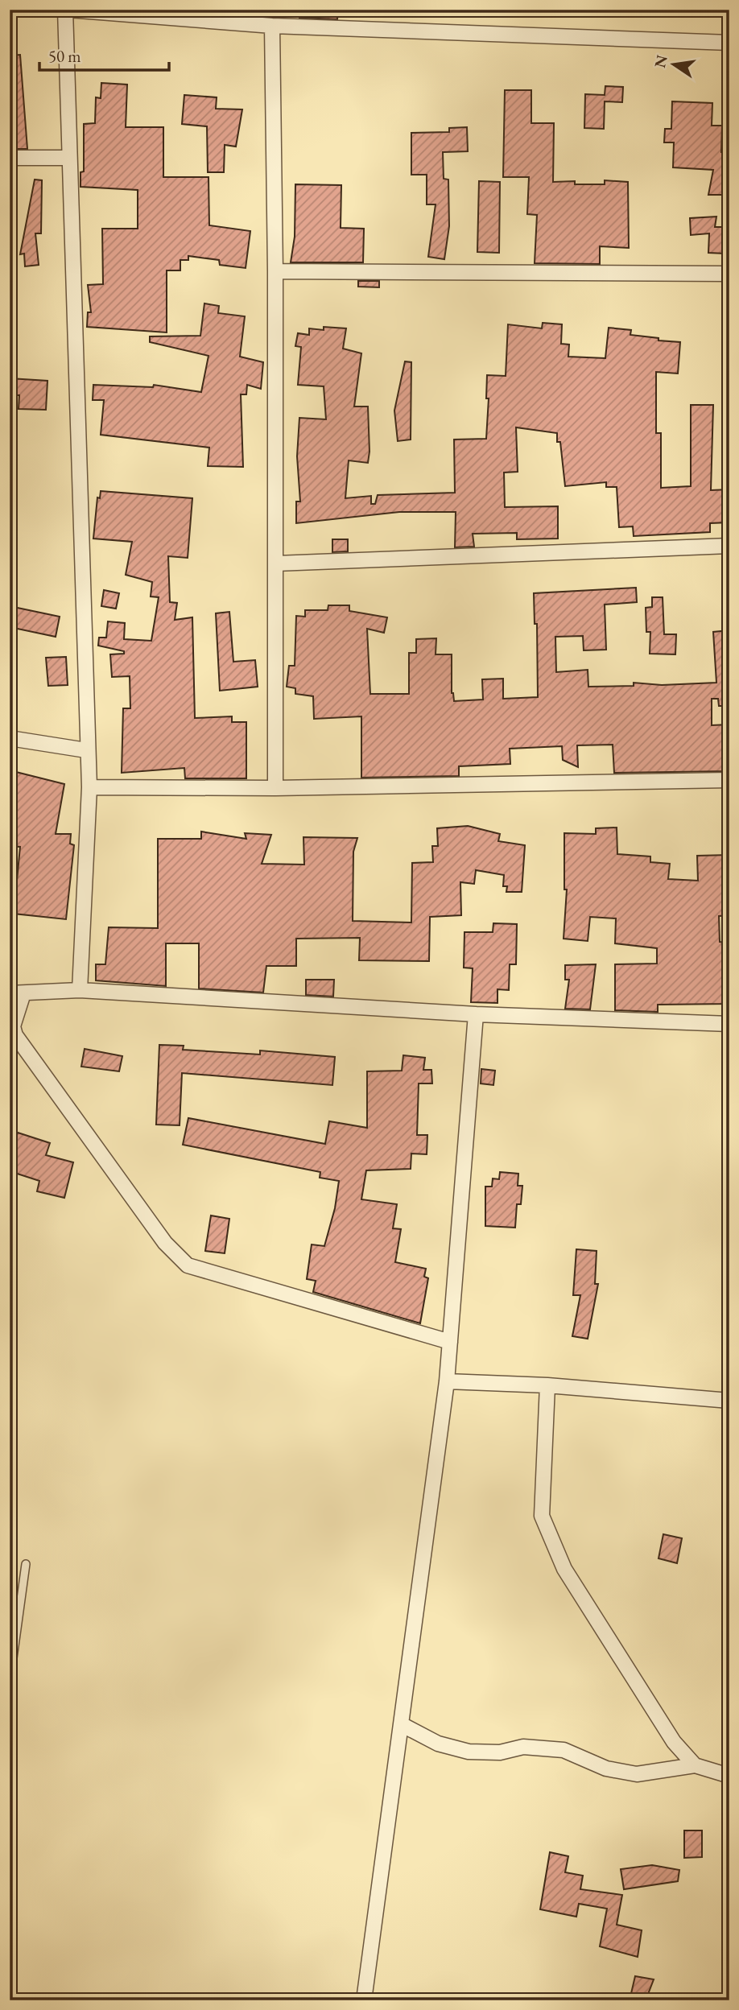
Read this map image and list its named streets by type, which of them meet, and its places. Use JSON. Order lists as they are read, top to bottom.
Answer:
{
  "scale_bar": "50 m",
  "north": "left"
}
